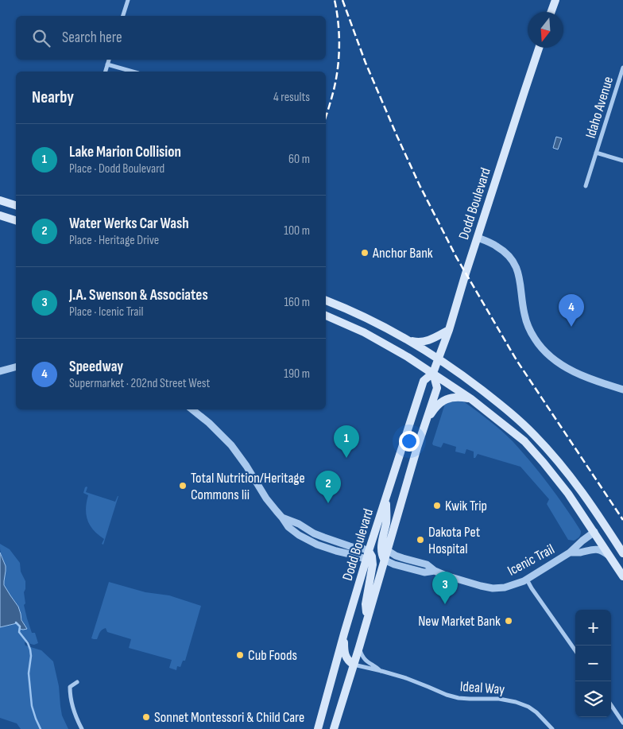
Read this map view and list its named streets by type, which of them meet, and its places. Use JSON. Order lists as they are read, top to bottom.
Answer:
{
  "streets": {
    "main road": ["Dodd Boulevard"],
    "street": ["Idaho Avenue", "Icenic Trail", "Ideal Way"]
  },
  "crossings": [
    ["Dodd Boulevard", "Icenic Trail"],
    ["Dodd Boulevard", "Ideal Way"]
  ],
  "places": [
    "Anchor Bank",
    "Total Nutrition/Heritage Commons Iii",
    "Kwik Trip",
    "Dakota Pet Hospital",
    "New Market Bank",
    "Cub Foods",
    "Sonnet Montessori & Child Care"
  ],
  "north": "bottom",
  "page": {
    "search": "Search here",
    "heading": ["Nearby", "4 results"],
    "list": [
      {
        "mark": "1",
        "name": "Lake Marion Collision",
        "note": "Place · Dodd Boulevard",
        "value": "60 m"
      },
      {
        "mark": "2",
        "name": "Water Werks Car Wash",
        "note": "Place · Heritage Drive",
        "value": "100 m"
      },
      {
        "mark": "3",
        "name": "J.A. Swenson & Associates",
        "note": "Place · Icenic Trail",
        "value": "160 m"
      },
      {
        "mark": "4",
        "name": "Speedway",
        "note": "Supermarket · 202nd Street West",
        "value": "190 m"
      }
    ],
    "pins": [
      "4",
      "1",
      "2",
      "3"
    ],
    "map_buttons": ["+", "−"]
  }
}
